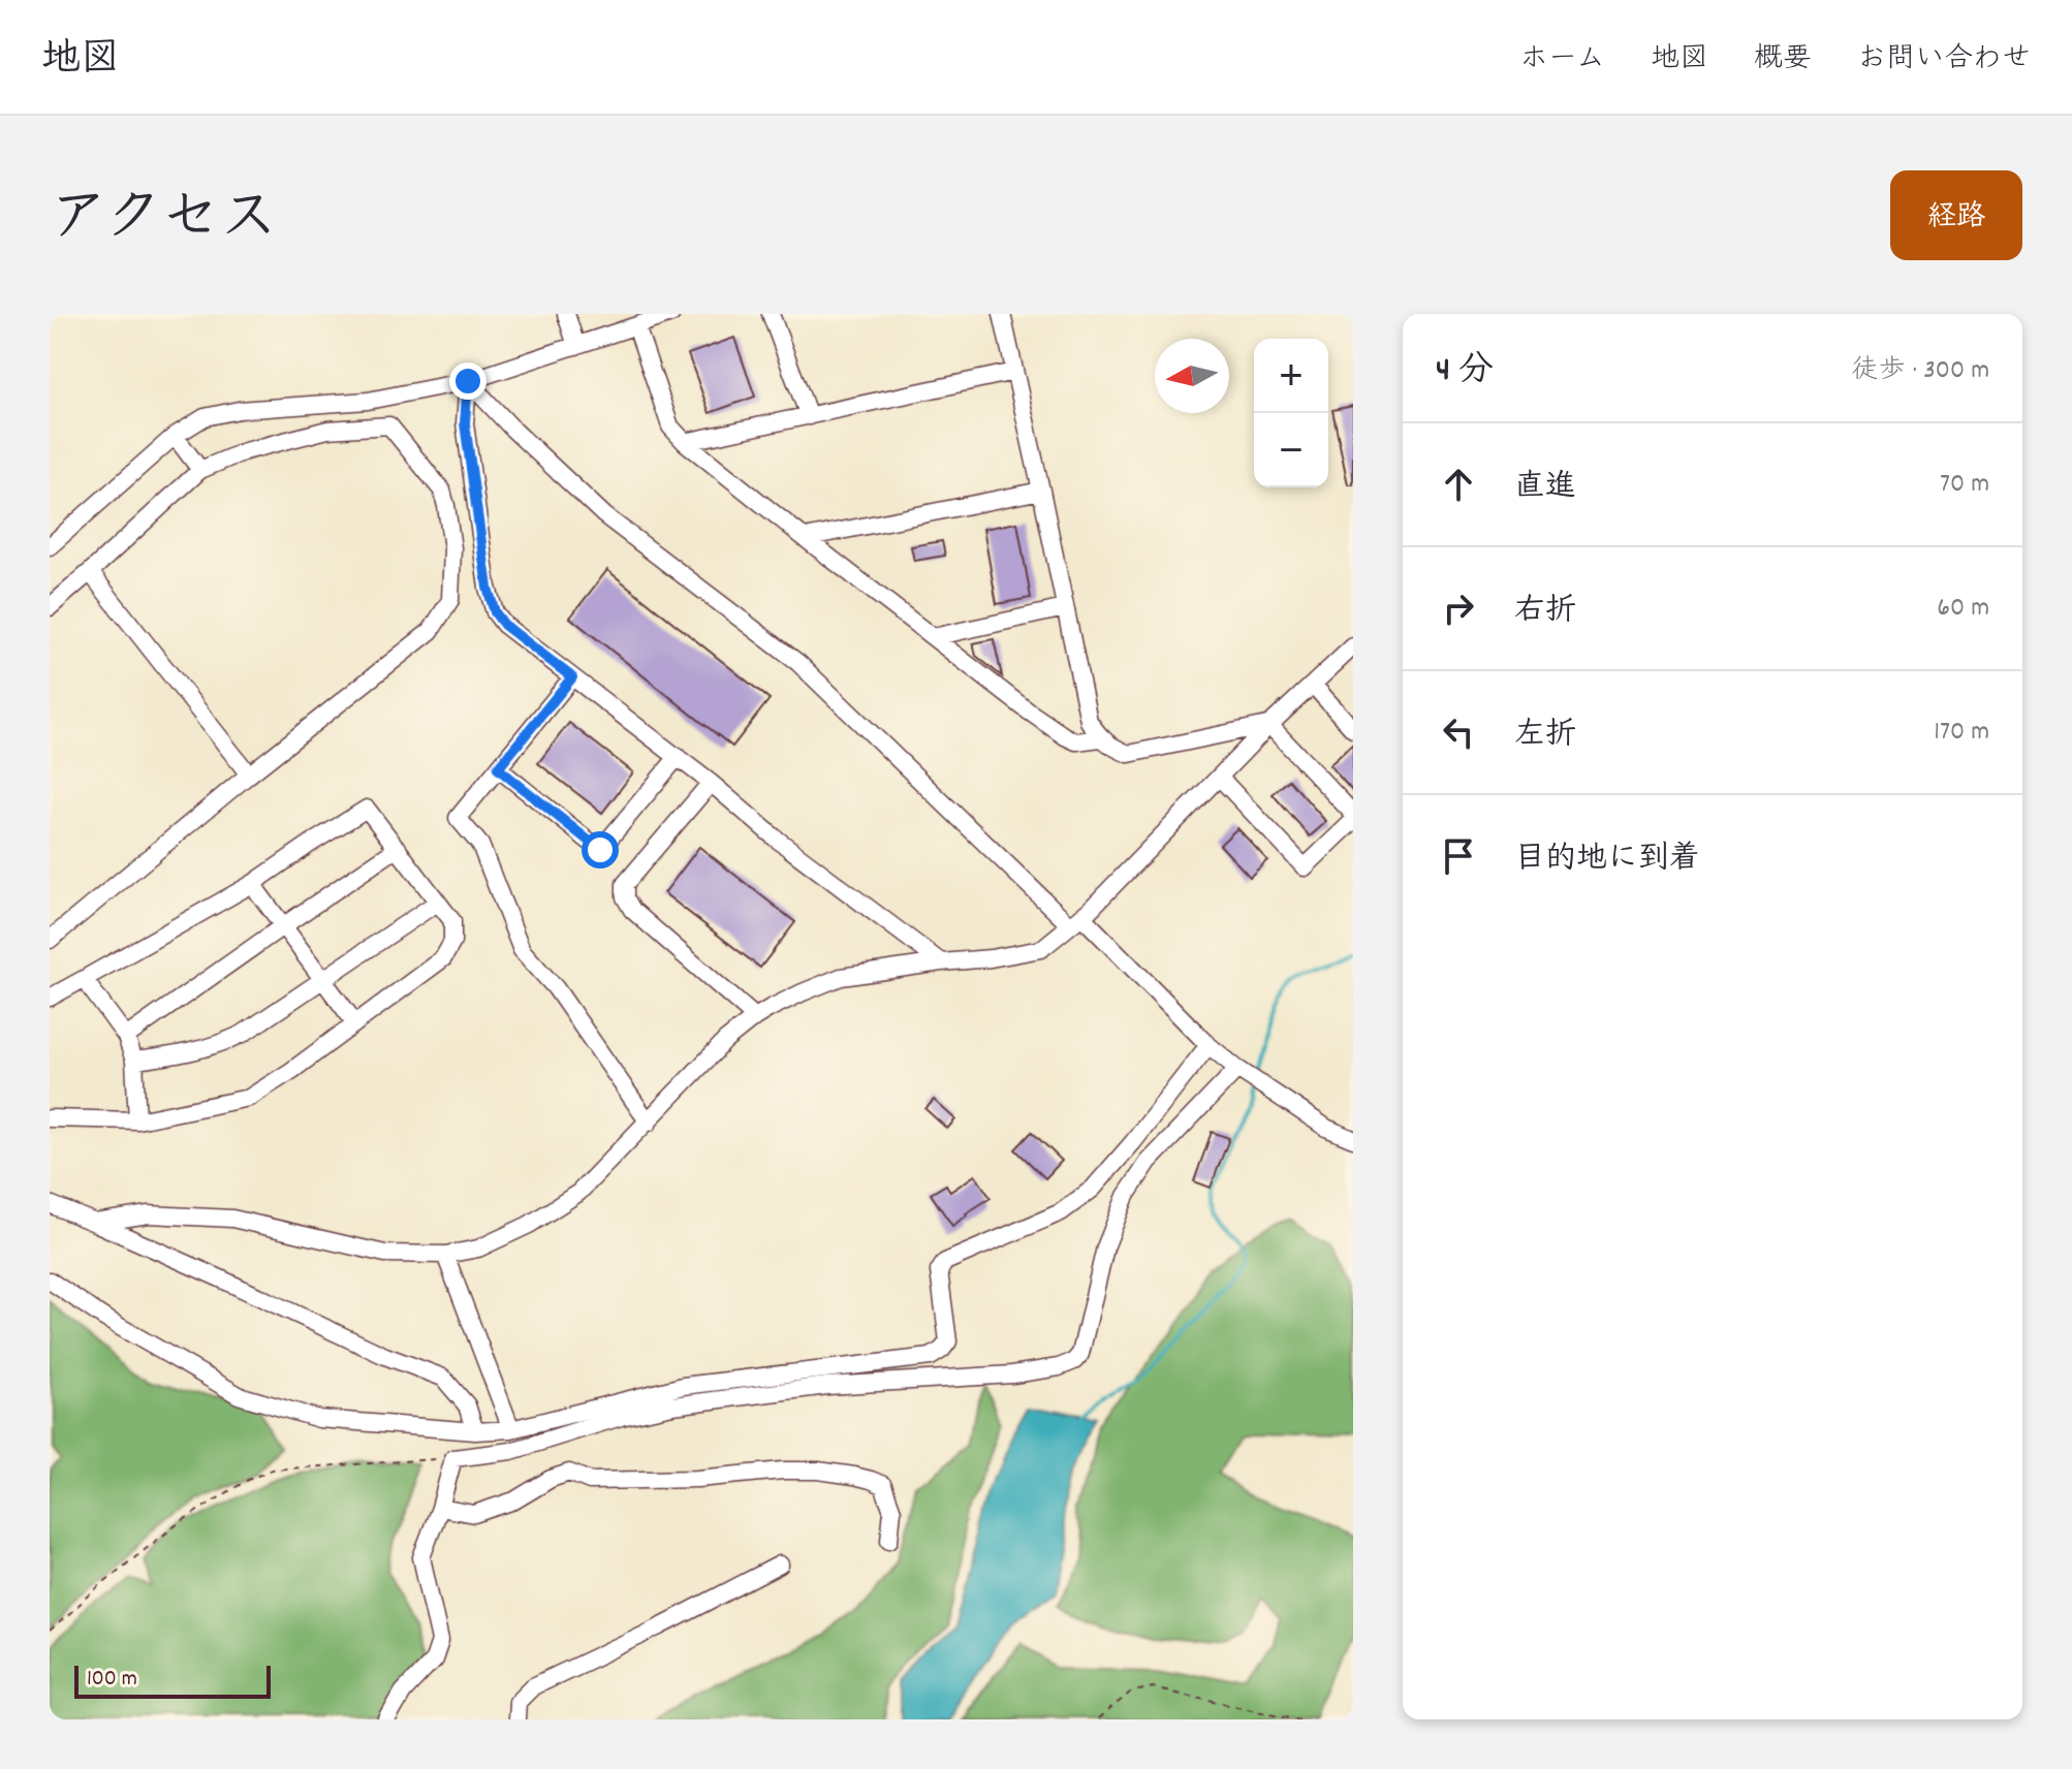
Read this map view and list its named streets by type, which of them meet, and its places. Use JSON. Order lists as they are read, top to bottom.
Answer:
{
  "scale_bar": "100 m",
  "north": "left",
  "page": {
    "header": "地図",
    "nav": [
      "ホーム",
      "地図",
      "概要",
      "お問い合わせ"
    ],
    "title": "アクセス",
    "buttons": "経路",
    "heading": ["4 分", "徒歩 · 300 m"],
    "map_buttons": ["+", "−"],
    "list": [
      ["直進", "70 m"],
      ["右折", "60 m"],
      ["左折", "170 m"],
      "目的地に到着"
    ],
    "scale": "100 m"
  }
}
